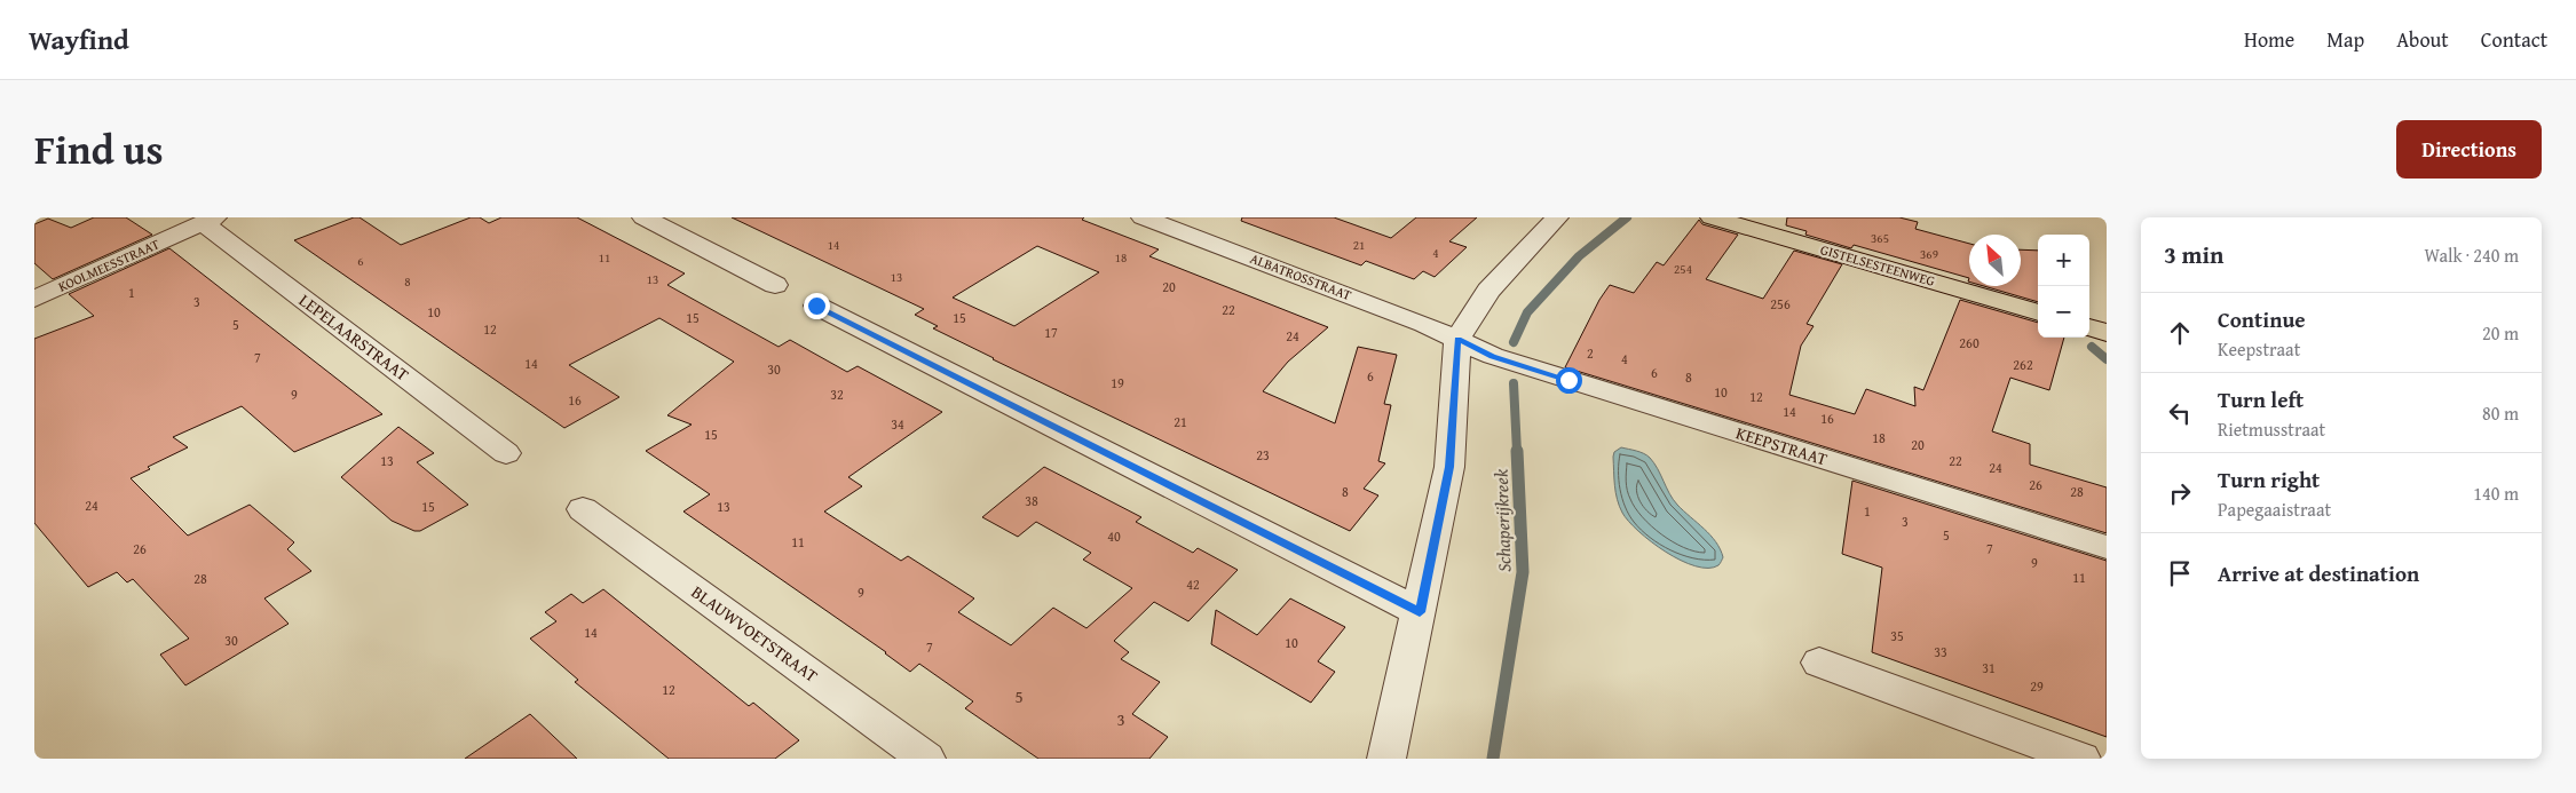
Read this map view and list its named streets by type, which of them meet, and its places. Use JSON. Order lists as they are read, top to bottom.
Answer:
{
  "streets": {
    "main road": ["GISTELSESTEENWEG"],
    "street": [
      "KOOLMEESSTRAAT",
      "ALBATROSSTRAAT",
      "LEPELAARSTRAAT",
      "KEEPSTRAAT",
      "BLAUWVOETSTRAAT"
    ]
  },
  "crossings": [
    ["KOOLMEESSTRAAT", "LEPELAARSTRAAT"],
    ["ALBATROSSTRAAT", "KEEPSTRAAT"]
  ],
  "water": ["Schaperijkreek"],
  "house_numbers": [
    "365",
    "14",
    "21",
    "4",
    "369",
    "11",
    "18",
    "6",
    "254",
    "13",
    "13",
    "8",
    "20",
    "1",
    "3",
    "256",
    "22",
    "10",
    "15",
    "15",
    "5",
    "12",
    "17",
    "24",
    "260",
    "2",
    "7",
    "4",
    "14",
    "262",
    "30",
    "6",
    "6",
    "8",
    "19",
    "10",
    "9",
    "32",
    "12",
    "16",
    "14",
    "16",
    "21",
    "34",
    "15",
    "18",
    "20",
    "23",
    "13",
    "22",
    "24",
    "26",
    "8",
    "28",
    "38",
    "24",
    "15",
    "13",
    "1",
    "3",
    "5",
    "40",
    "11",
    "26",
    "7",
    "9",
    "11",
    "28",
    "42",
    "9",
    "14",
    "35",
    "30",
    "10",
    "7",
    "33",
    "31",
    "29",
    "12",
    "5",
    "3"
  ],
  "north": "top left",
  "page": {
    "header": "Wayfind",
    "nav": [
      "Home",
      "Map",
      "About",
      "Contact"
    ],
    "title": "Find us",
    "buttons": "Directions",
    "heading": ["3 min", "Walk · 240 m"],
    "map_buttons": ["+", "−"],
    "list": [
      ["Continue", "Keepstraat", "20 m"],
      ["Turn left", "Rietmusstraat", "80 m"],
      ["Turn right", "Papegaaistraat", "140 m"],
      "Arrive at destination"
    ]
  }
}
